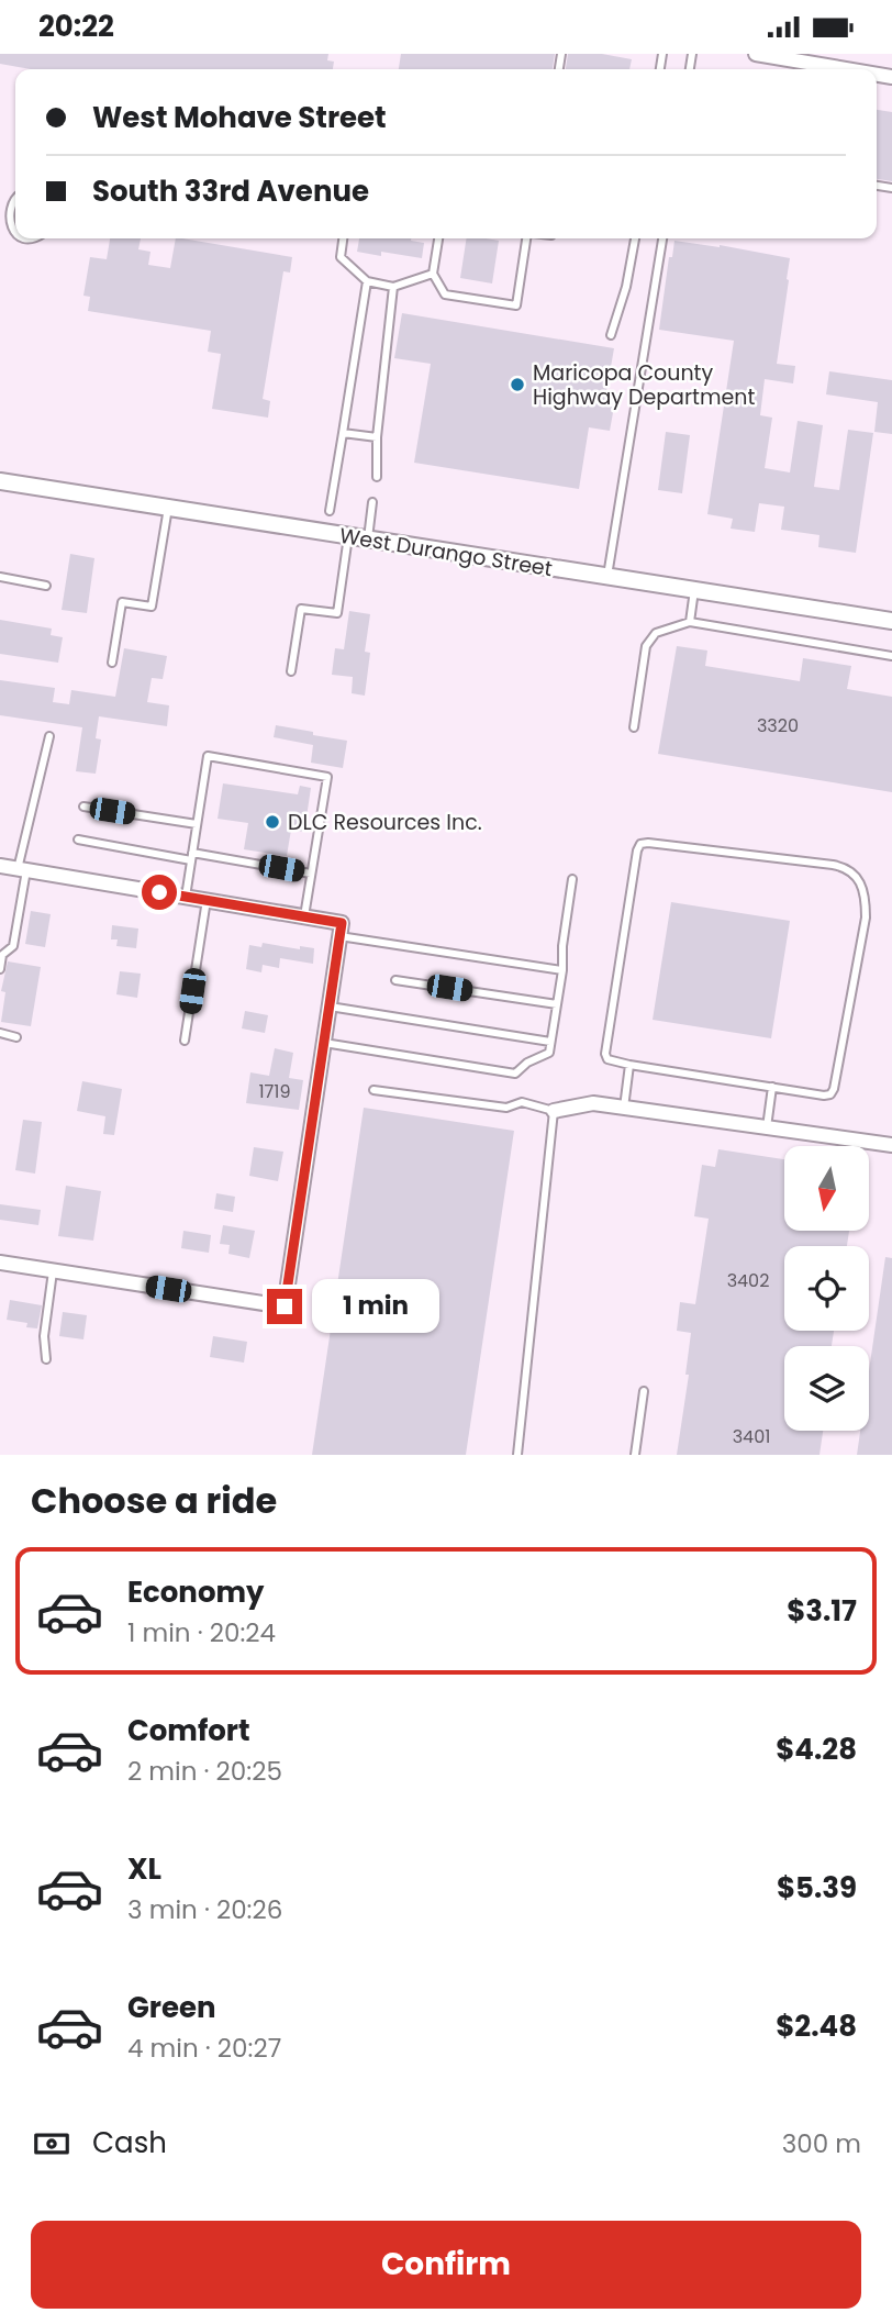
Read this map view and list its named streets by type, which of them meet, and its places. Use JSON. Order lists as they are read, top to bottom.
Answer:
{
  "streets": {
    "street": ["West Durango Street"]
  },
  "places": ["Maricopa County Highway Department", "DLC Resources Inc."],
  "house_numbers": [
    "3320",
    "1719",
    "3402",
    "3401"
  ],
  "north": "bottom",
  "page": {
    "status": "20:22",
    "banner": ["West Mohave Street", "South 33rd Avenue"],
    "bubble": "1 min",
    "heading": "Choose a ride",
    "list": [
      {
        "name": "Economy",
        "note": "1 min · 20:24",
        "value": "$3.17"
      },
      {
        "name": "Comfort",
        "note": "2 min · 20:25",
        "value": "$4.28"
      },
      {
        "name": "XL",
        "note": "3 min · 20:26",
        "value": "$5.39"
      },
      {
        "name": "Green",
        "note": "4 min · 20:27",
        "value": "$2.48"
      }
    ],
    "pay": ["Cash", "300 m"],
    "buttons": "Confirm"
  }
}
